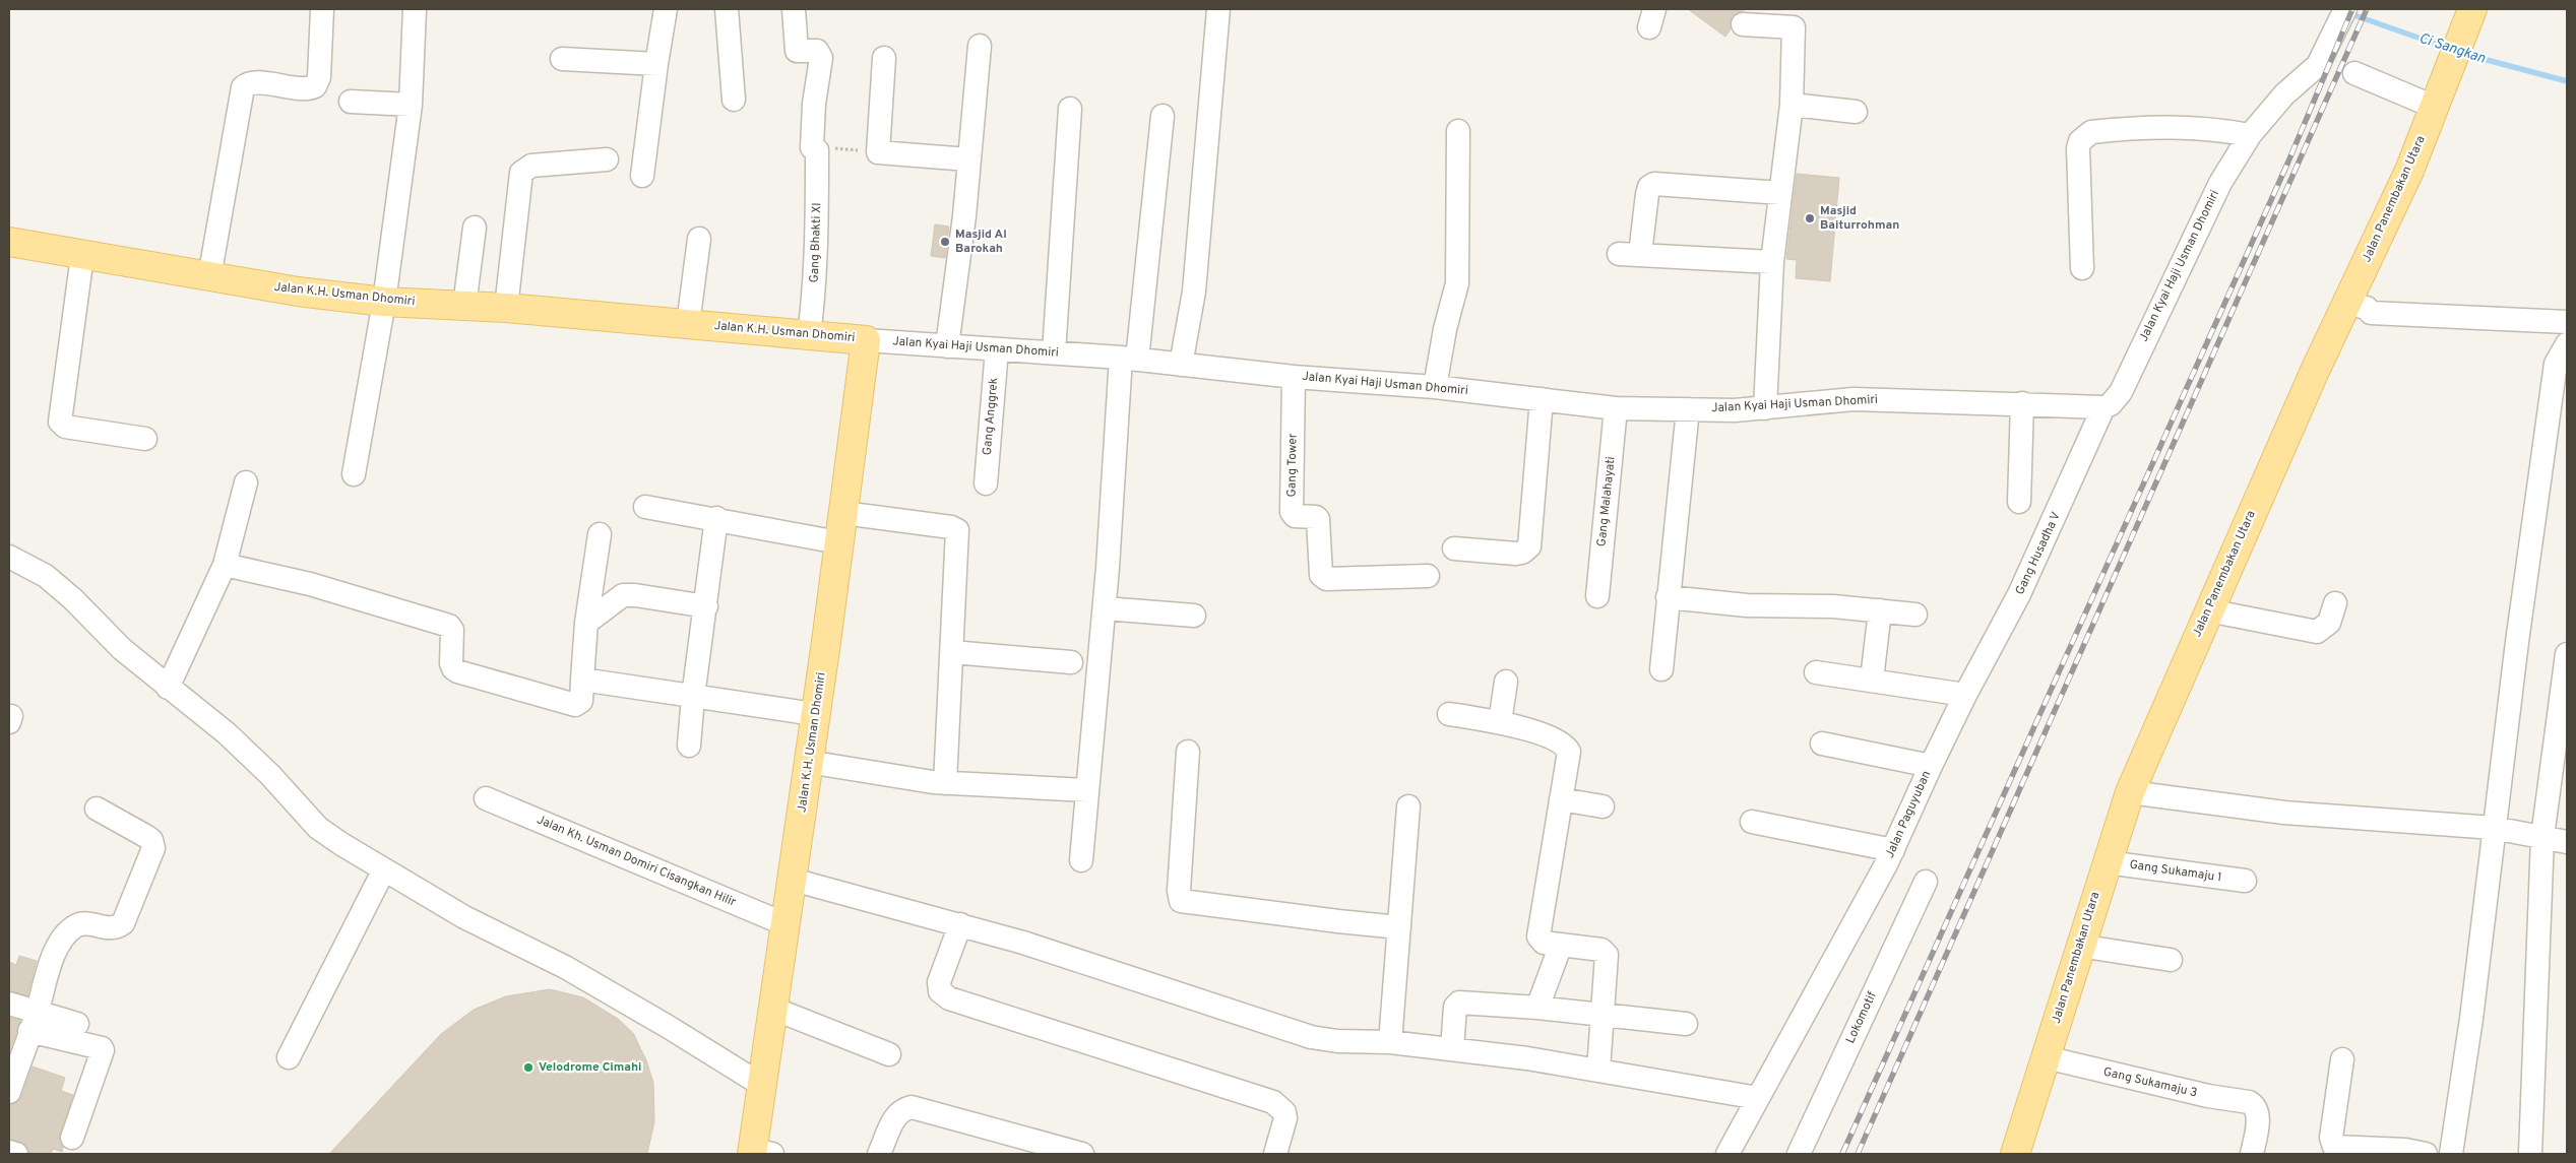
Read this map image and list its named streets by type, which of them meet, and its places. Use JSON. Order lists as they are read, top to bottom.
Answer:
{
  "streets": {
    "main road": ["Jalan Panembakan Utara", "Jalan K.H. Usman Dhomiri"],
    "street": [
      "Gang Bhakti XI",
      "Jalan Kyai Haji Usman Dhomiri",
      "Gang Anggrek",
      "Gang Tower",
      "Gang Malahayati",
      "Gang Husadha V",
      "Jalan Paguyuban",
      "Jalan Kh. Usman Domiri Cisangkan Hilir",
      "Gang Sukamaju 1",
      "Lokomotif",
      "Gang Sukamaju 3"
    ]
  },
  "crossings": [
    ["Jalan Panembakan Utara", "Gang Sukamaju 1"],
    ["Jalan Panembakan Utara", "Gang Sukamaju 3"],
    ["Gang Bhakti XI", "Jalan K.H. Usman Dhomiri"],
    ["Jalan Kyai Haji Usman Dhomiri", "Jalan K.H. Usman Dhomiri"],
    ["Jalan Kyai Haji Usman Dhomiri", "Gang Anggrek"],
    ["Jalan Kyai Haji Usman Dhomiri", "Gang Tower"],
    ["Jalan Kyai Haji Usman Dhomiri", "Gang Malahayati"],
    ["Jalan Kyai Haji Usman Dhomiri", "Gang Husadha V"],
    ["Jalan K.H. Usman Dhomiri", "Jalan Kh. Usman Domiri Cisangkan Hilir"],
    ["Gang Husadha V", "Jalan Paguyuban"]
  ],
  "water": ["Ci Sangkan"],
  "places": ["Masjid Baiturrohman", "Masjid Al Barokah", "Velodrome Cimahi"]
}
